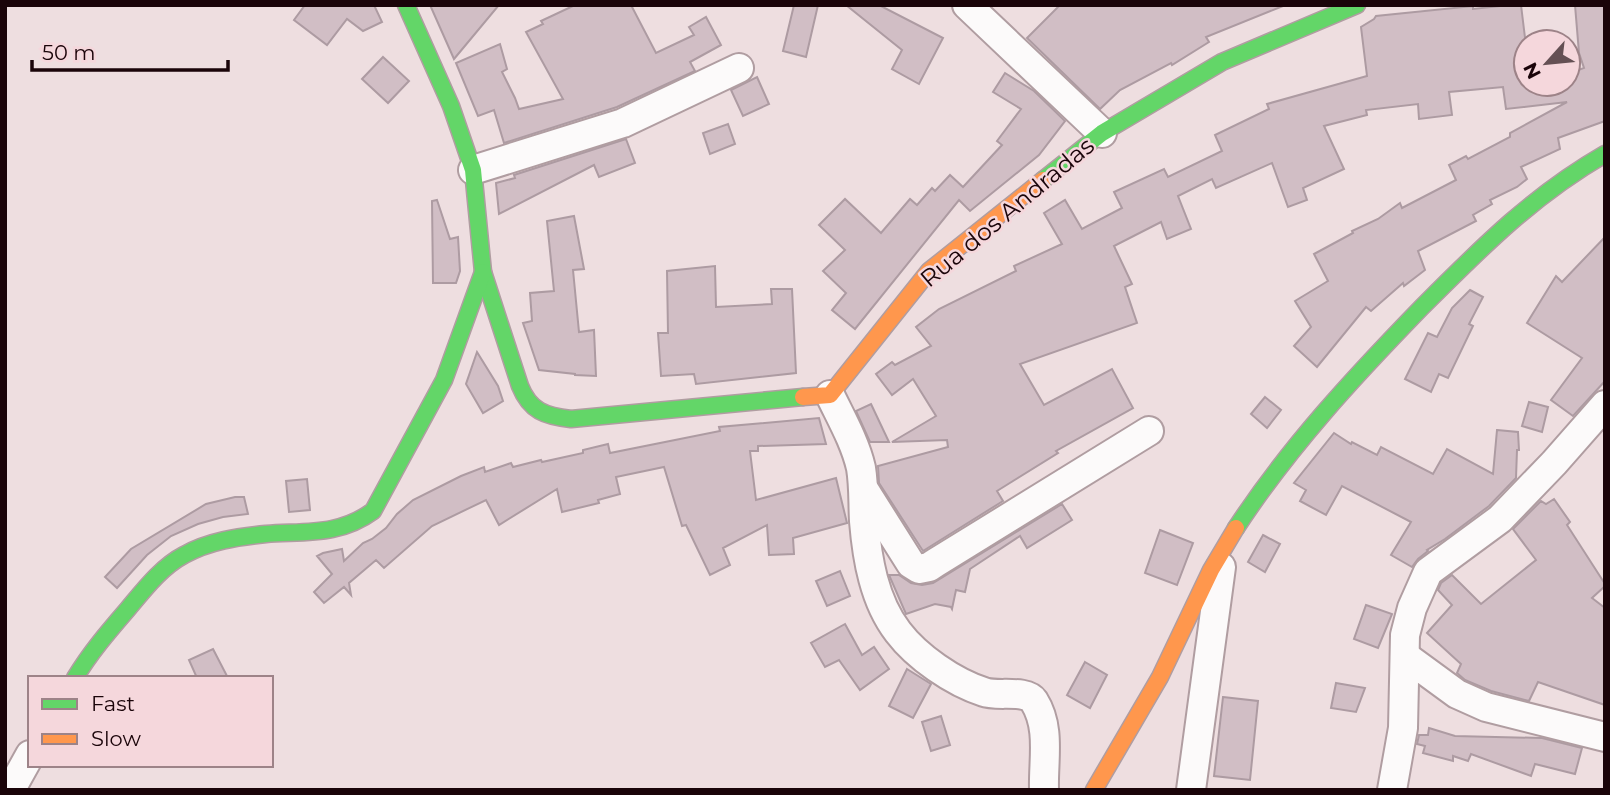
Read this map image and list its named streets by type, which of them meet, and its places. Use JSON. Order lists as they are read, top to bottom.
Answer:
{
  "streets": {
    "street": ["Rua dos Andradas"]
  },
  "legend": ["Fast", "Slow"],
  "scale_bar": "50 m",
  "north": "bottom left"
}
